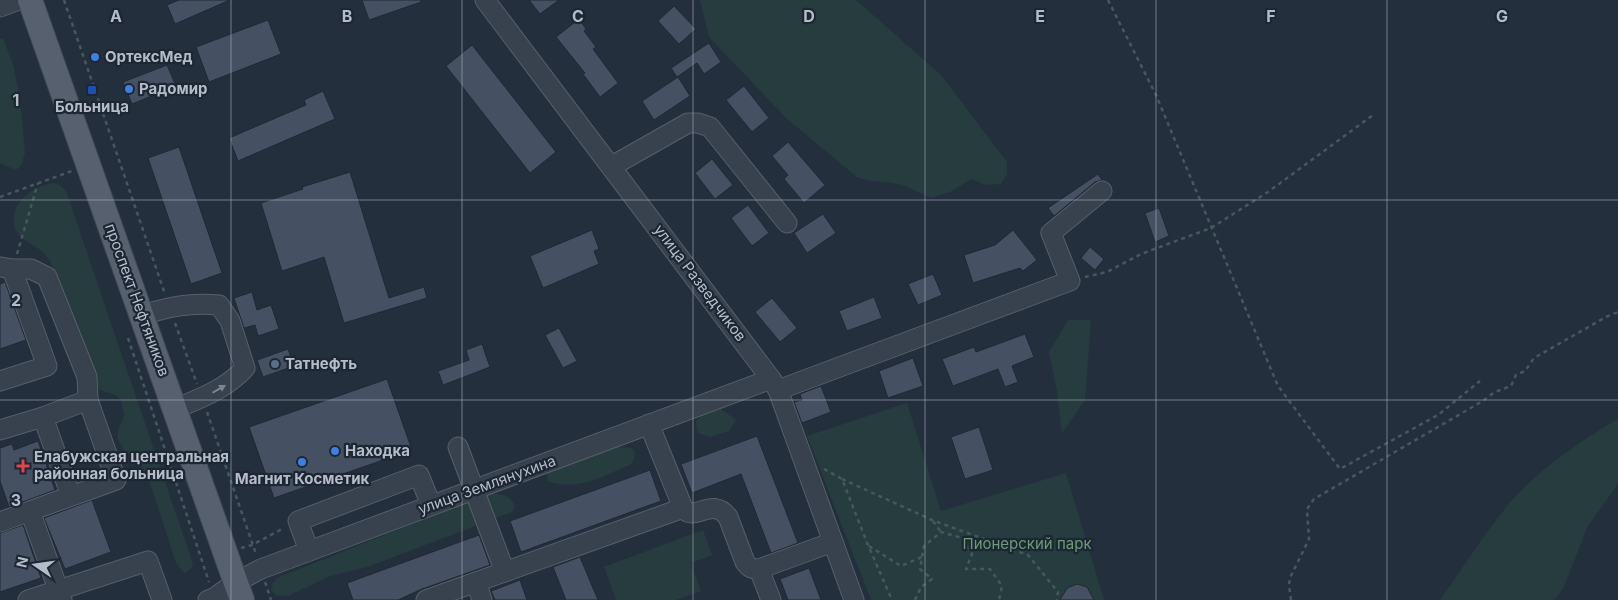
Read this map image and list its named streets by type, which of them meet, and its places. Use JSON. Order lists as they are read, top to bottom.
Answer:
{
  "streets": {
    "main road": ["проспект Нефтяников"],
    "street": ["улица Разведчиков", "улица Землянухина"]
  },
  "crossings": [
    ["улица Разведчиков", "улица Землянухина"],
    ["проспект Нефтяников", "улица Землянухина"]
  ],
  "parks": ["Пионерский парк"],
  "places": {
    "other": [
      "ОртексМед",
      "Радомир",
      "Татнефть",
      "Находка",
      "Магнит Косметик"
    ],
    "transit": ["Больница"],
    "health": ["Елабужская центральная районная больница"]
  },
  "north": "left",
  "grid": {
    "columns": [
      "A",
      "B",
      "C",
      "D",
      "E",
      "F",
      "G"
    ],
    "rows": ["1", "2", "3"]
  }
}
